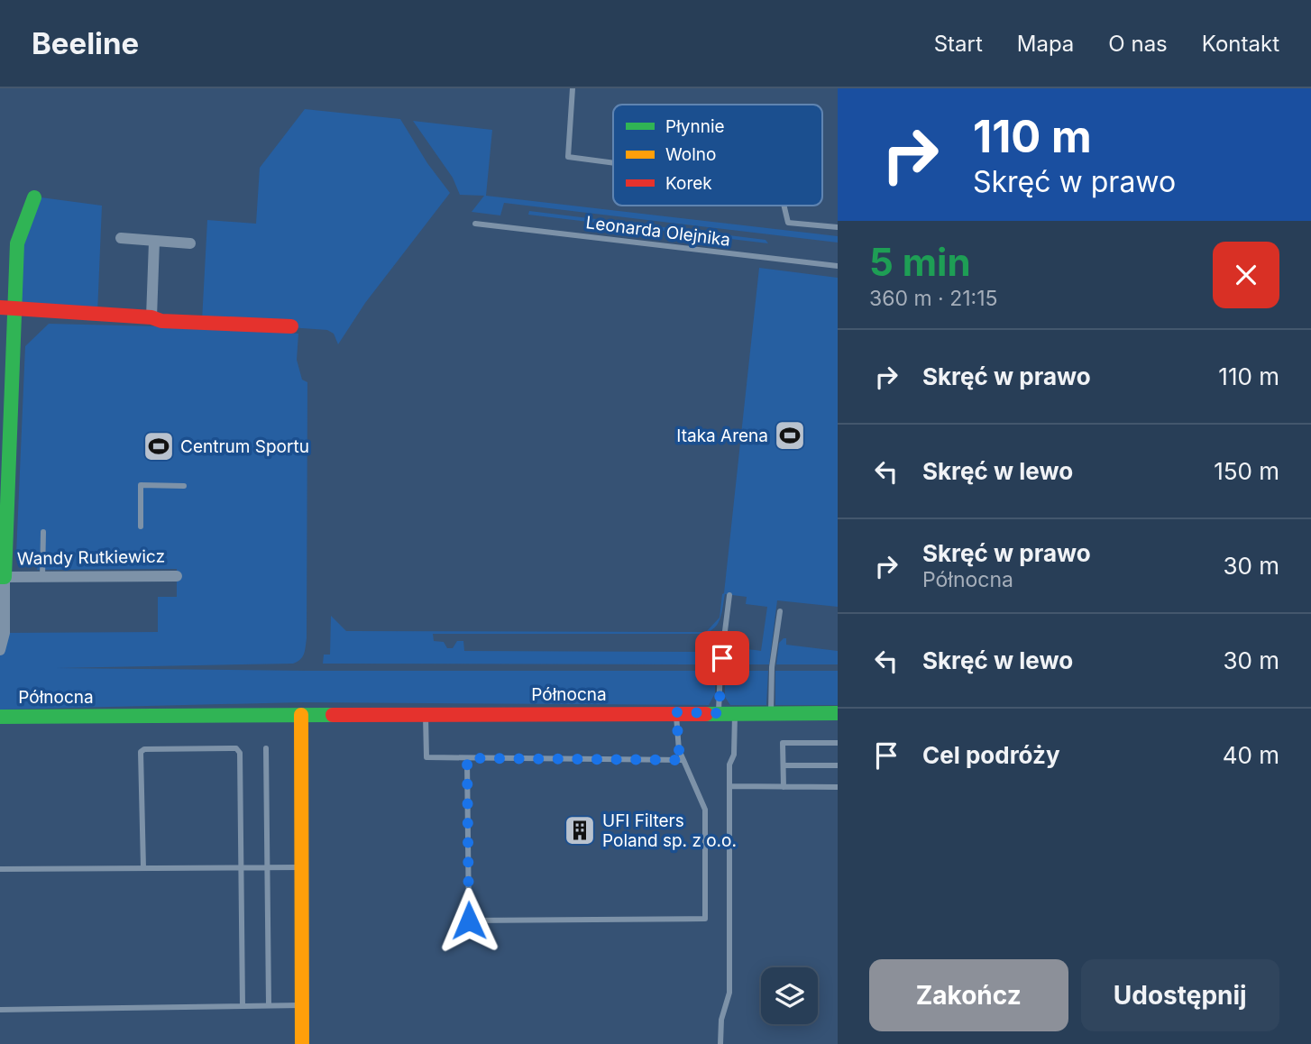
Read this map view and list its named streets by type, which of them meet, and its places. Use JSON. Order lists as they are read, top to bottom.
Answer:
{
  "streets": {
    "street": ["Wandy Rutkiewicz", "Północna"],
    "lane": ["Leonarda Olejnika"]
  },
  "places": {
    "sports": ["Itaka Arena", "Centrum Sportu"],
    "building": ["UFI Filters Poland sp. z o.o."]
  },
  "legend": ["Płynnie", "Wolno", "Korek"],
  "page": {
    "header": "Beeline",
    "nav": [
      "Start",
      "Mapa",
      "O nas",
      "Kontakt"
    ],
    "turn": ["110 m", "Skręć w prawo"],
    "heading": ["5 min", "360 m · 21:15"],
    "list": [
      {
        "name": "Skręć w prawo",
        "value": "110 m"
      },
      {
        "name": "Skręć w lewo",
        "value": "150 m"
      },
      {
        "name": "Skręć w prawo",
        "note": "Północna",
        "value": "30 m"
      },
      {
        "name": "Skręć w lewo",
        "value": "30 m"
      },
      {
        "name": "Cel podróży",
        "value": "40 m"
      }
    ],
    "buttons": ["Zakończ", "Udostępnij"]
  }
}
